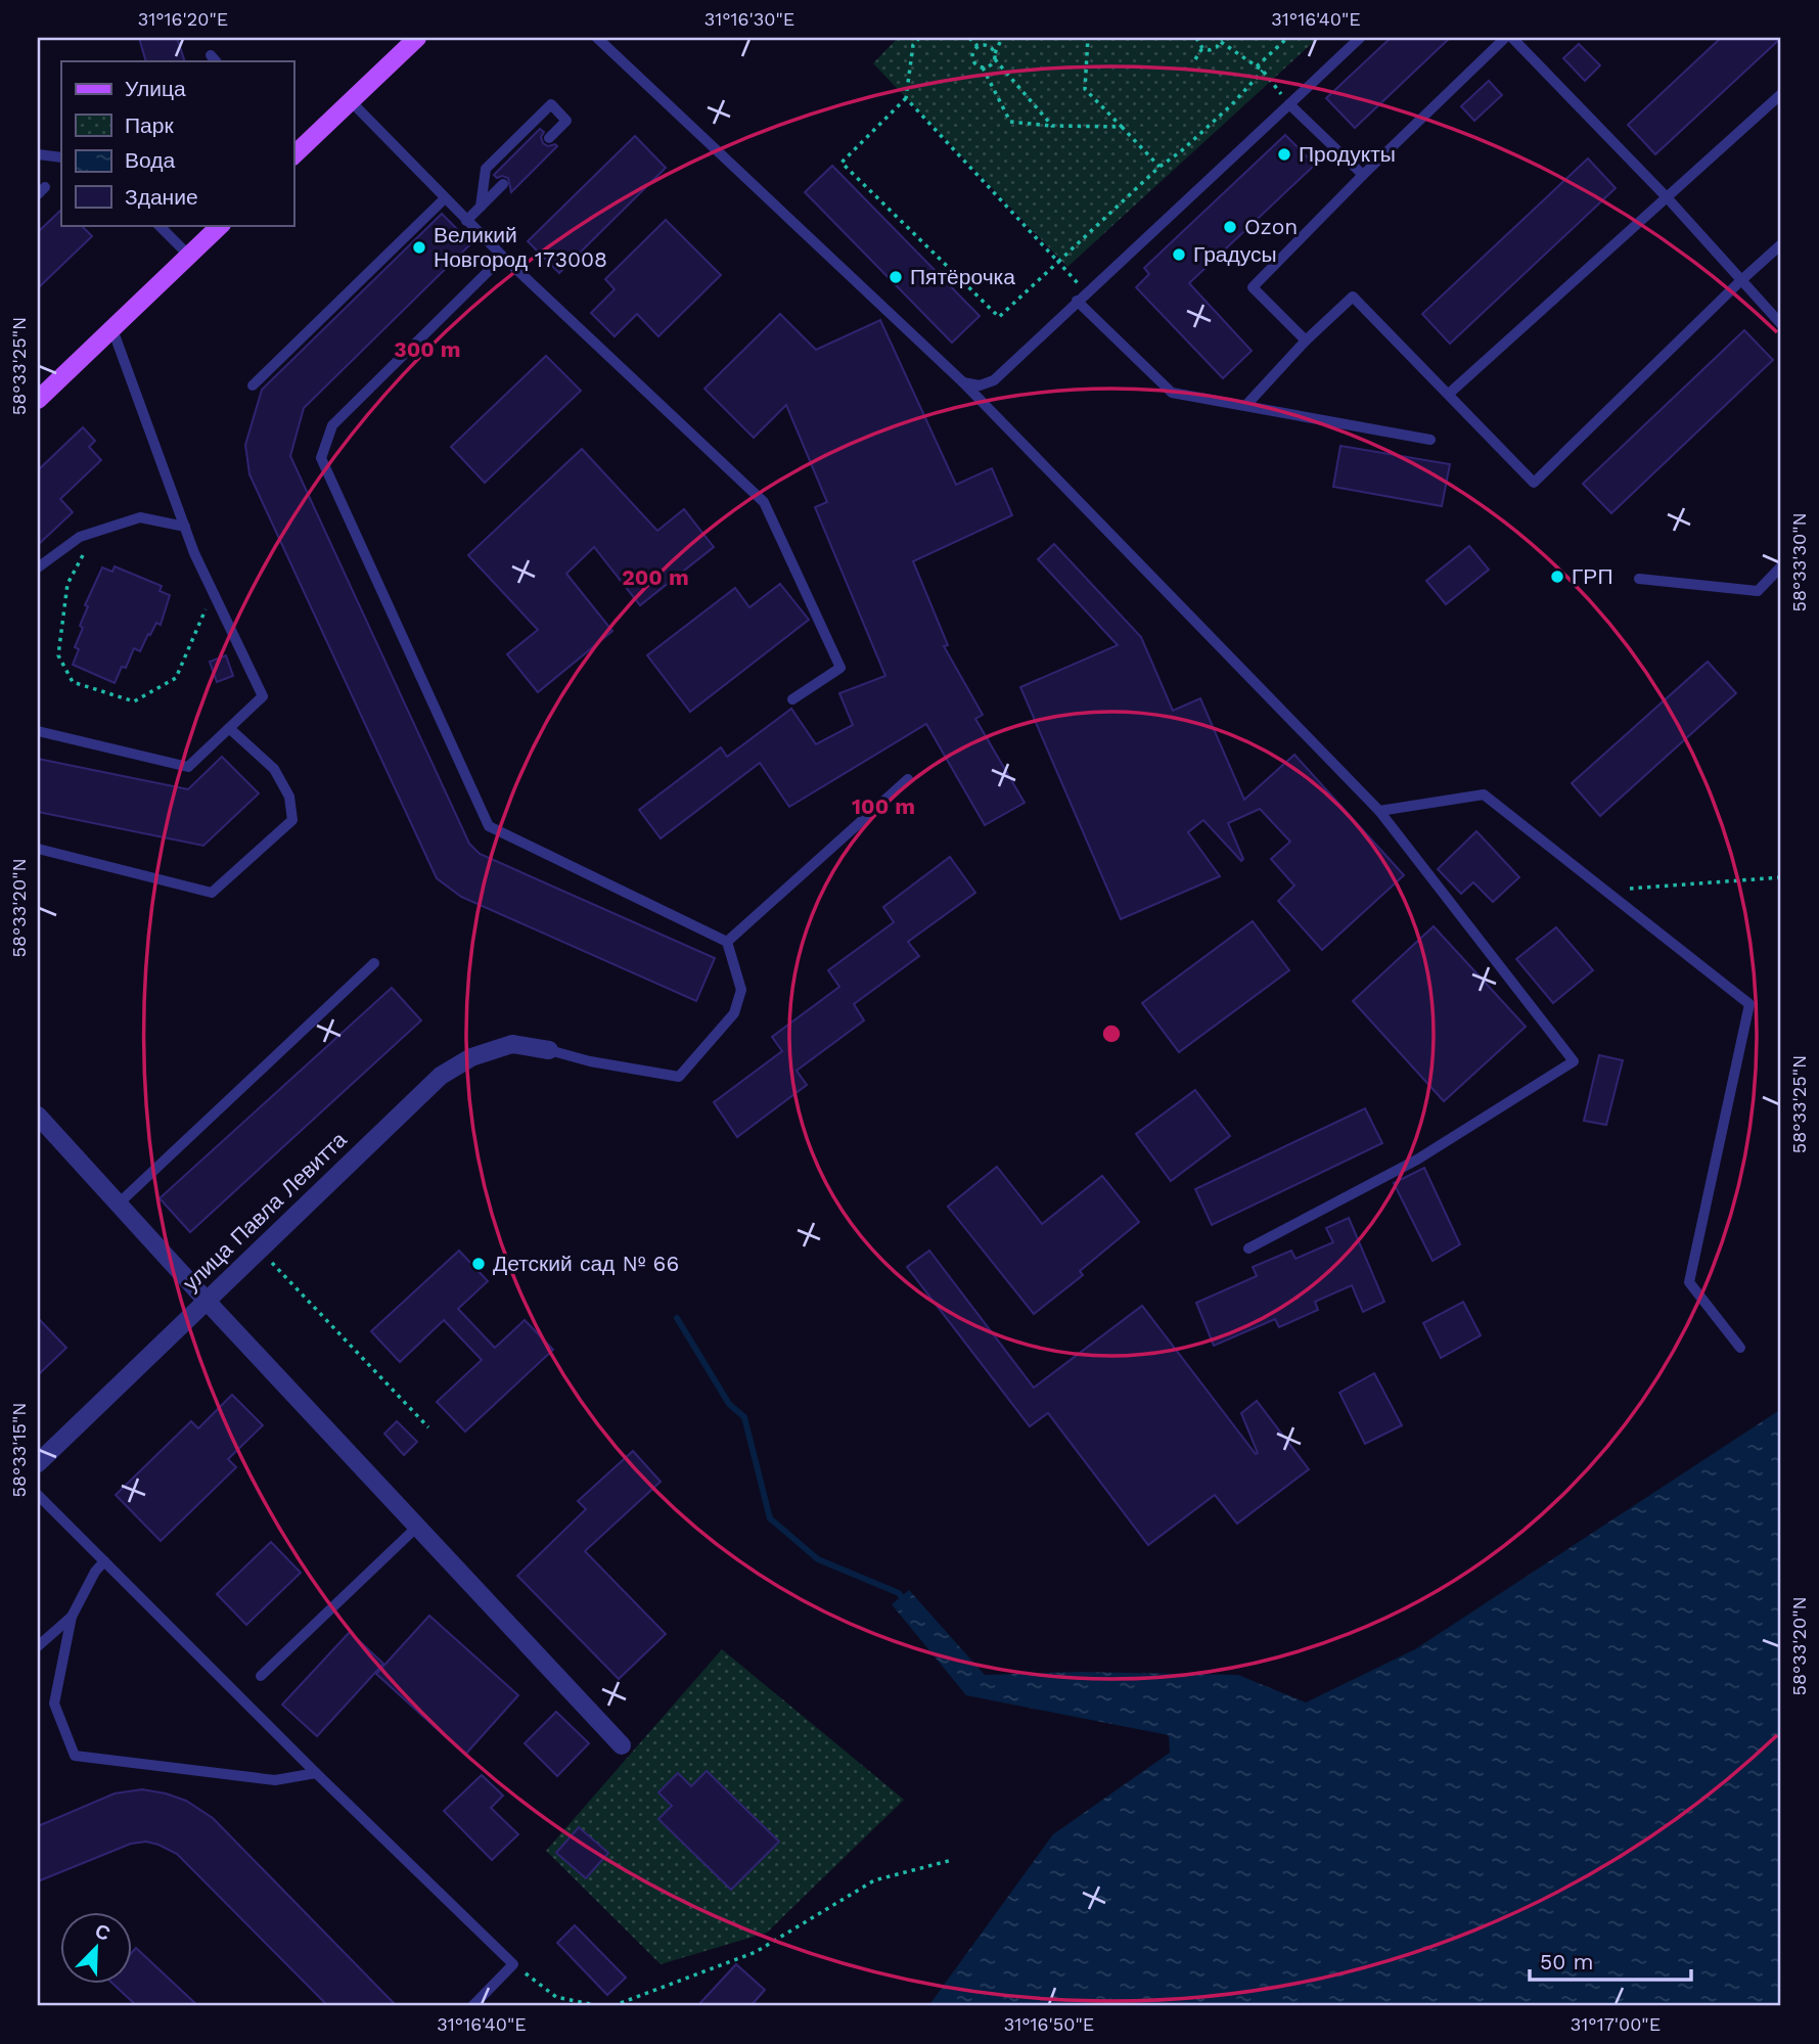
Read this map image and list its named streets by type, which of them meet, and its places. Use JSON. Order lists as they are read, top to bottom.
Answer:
{
  "streets": {
    "street": ["улица Павла Левитта"]
  },
  "places": [
    "Продукты",
    "Ozon",
    "Великий Новгород 173008",
    "Градусы",
    "Пятёрочка",
    "ГРП",
    "Детский сад № 66"
  ],
  "legend": [
    "Улица",
    "Парк",
    "Вода",
    "Здание"
  ],
  "scale_bar": "50 m",
  "north": "top right",
  "coordinates": [
    "31°16'20\"E",
    "31°16'30\"E",
    "31°16'40\"E",
    "58°33'25\"N",
    "58°33'30\"N",
    "58°33'20\"N",
    "58°33'15\"N",
    "31°16'50\"E",
    "31°17'00\"E"
  ],
  "rings": ["300 m", "200 m", "100 m"]
}
